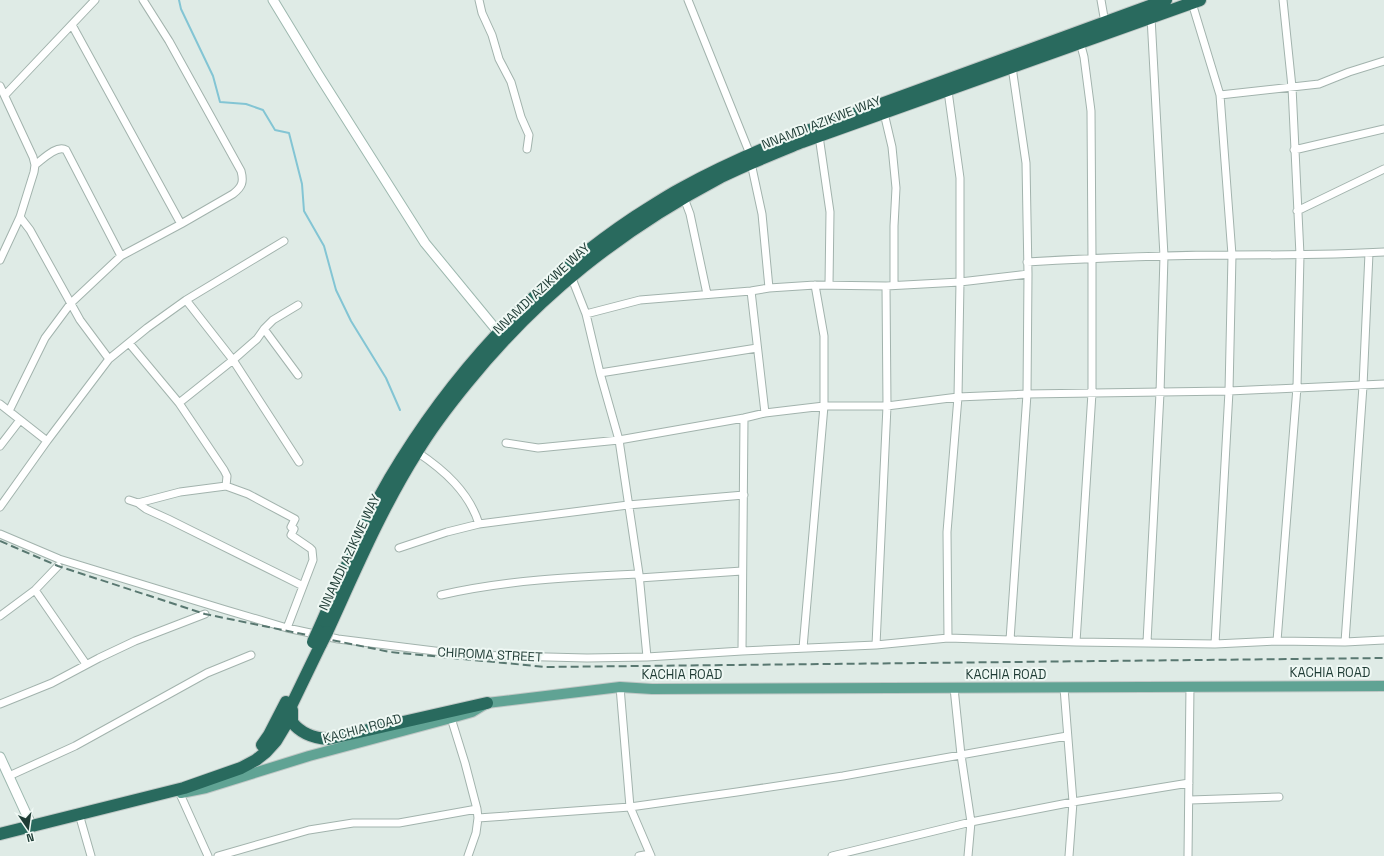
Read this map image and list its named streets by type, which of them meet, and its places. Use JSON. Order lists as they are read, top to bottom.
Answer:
{
  "streets": {
    "highway": ["NNAMDI AZIKWE WAY", "KACHIA ROAD"],
    "street": ["CHIROMA STREET"]
  },
  "crossings": [
    ["NNAMDI AZIKWE WAY", "KACHIA ROAD"]
  ],
  "north": "bottom"
}
